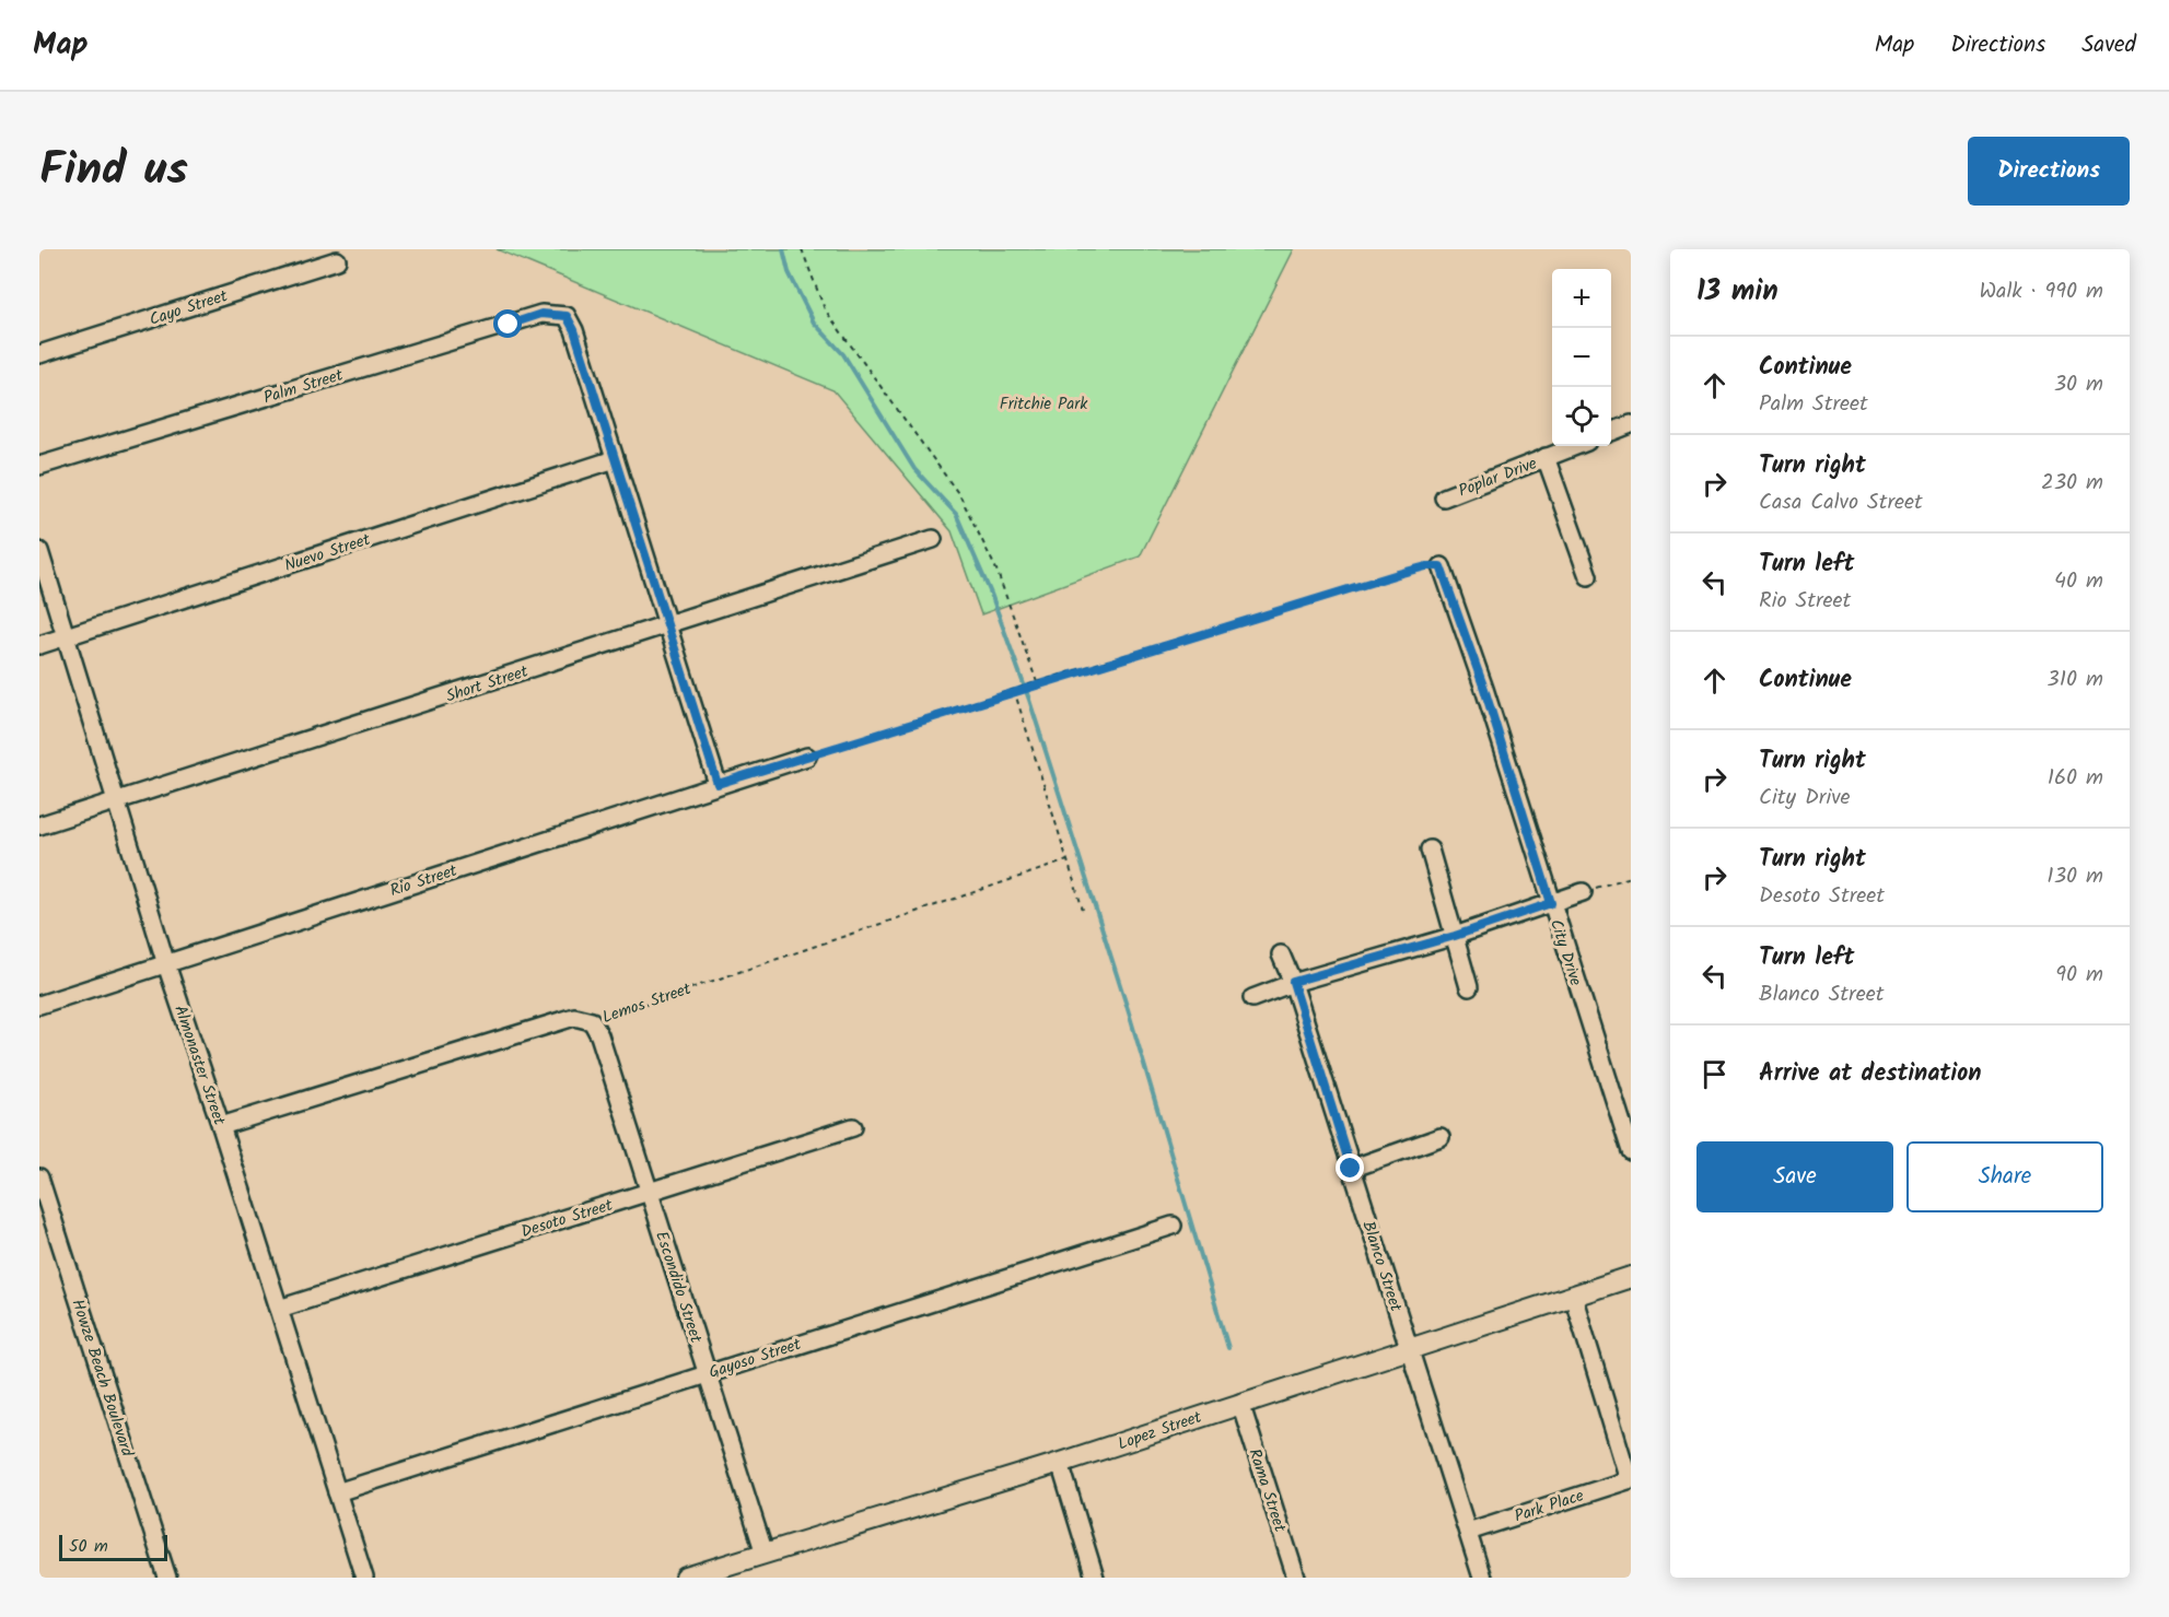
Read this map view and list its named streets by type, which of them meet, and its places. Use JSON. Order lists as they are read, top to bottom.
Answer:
{
  "streets": {
    "street": [
      "Cayo Street",
      "Palm Street",
      "Poplar Drive",
      "Nuevo Street",
      "Short Street",
      "Rio Street",
      "City Drive",
      "Lemos Street",
      "Almonaster Street",
      "Desoto Street",
      "Blanco Street",
      "Escondido Street",
      "Gayoso Street",
      "Howze Beach Boulevard",
      "Lopez Street",
      "Rama Street",
      "Park Place"
    ]
  },
  "crossings": [
    ["Palm Street", "Nuevo Street"],
    ["Nuevo Street", "Almonaster Street"],
    ["Short Street", "Almonaster Street"],
    ["Rio Street", "Almonaster Street"],
    ["Lemos Street", "Almonaster Street"],
    ["Lemos Street", "Escondido Street"],
    ["Almonaster Street", "Desoto Street"],
    ["Almonaster Street", "Gayoso Street"],
    ["Desoto Street", "Escondido Street"],
    ["Blanco Street", "Lopez Street"],
    ["Blanco Street", "Park Place"],
    ["Escondido Street", "Gayoso Street"],
    ["Escondido Street", "Lopez Street"],
    ["Lopez Street", "Rama Street"]
  ],
  "parks": ["Fritchie Park"],
  "scale_bar": "50 m",
  "page": {
    "header": "Map",
    "nav": ["Map", "Directions", "Saved"],
    "title": "Find us",
    "buttons": [
      "Directions",
      ["Save", "Share"]
    ],
    "heading": ["13 min", "Walk · 990 m"],
    "map_buttons": ["+", "−"],
    "list": [
      ["Continue", "Palm Street", "30 m"],
      ["Turn right", "Casa Calvo Street", "230 m"],
      ["Turn left", "Rio Street", "40 m"],
      ["Continue", "310 m"],
      ["Turn right", "City Drive", "160 m"],
      ["Turn right", "Desoto Street", "130 m"],
      ["Turn left", "Blanco Street", "90 m"],
      "Arrive at destination"
    ],
    "scale": "50 m"
  }
}
